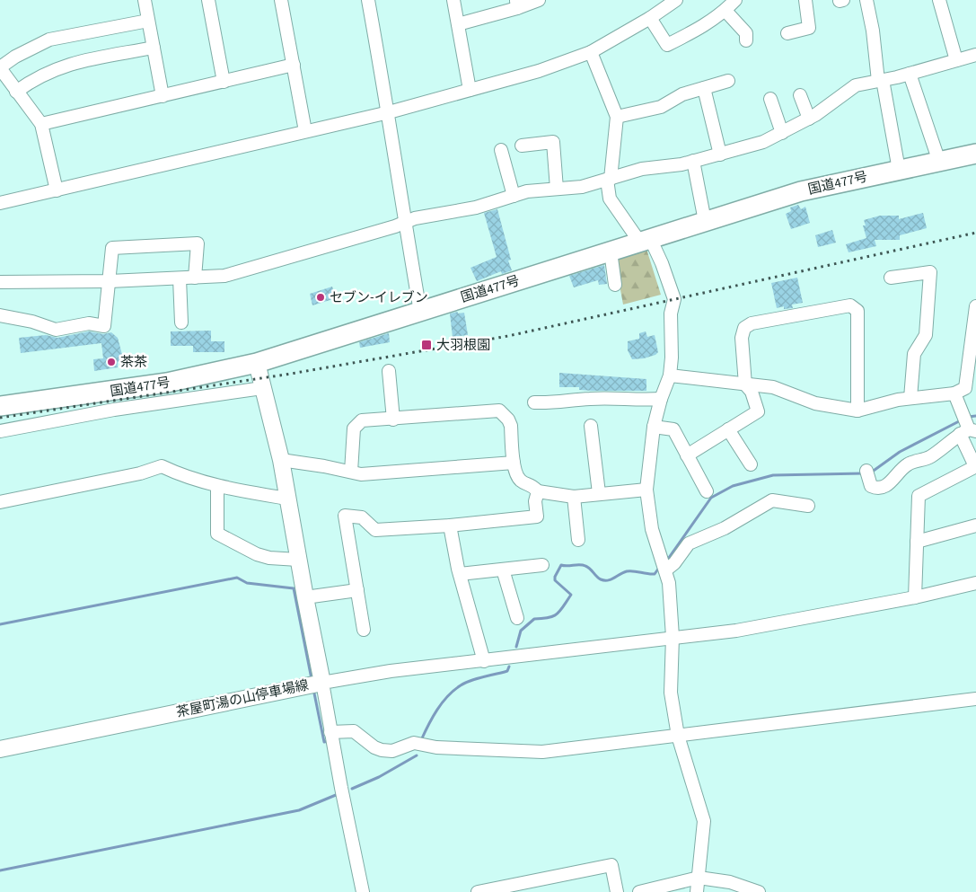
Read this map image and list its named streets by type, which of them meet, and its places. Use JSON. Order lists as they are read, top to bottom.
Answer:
{
  "streets": {
    "highway": ["国道477号"],
    "main road": ["茶屋町湯の山停車場線"]
  },
  "crossings": [
    ["国道477号", "茶屋町湯の山停車場線"]
  ],
  "places": {
    "other": ["セブン-イレブン", "茶茶"],
    "transit": ["大羽根園"]
  }
}
